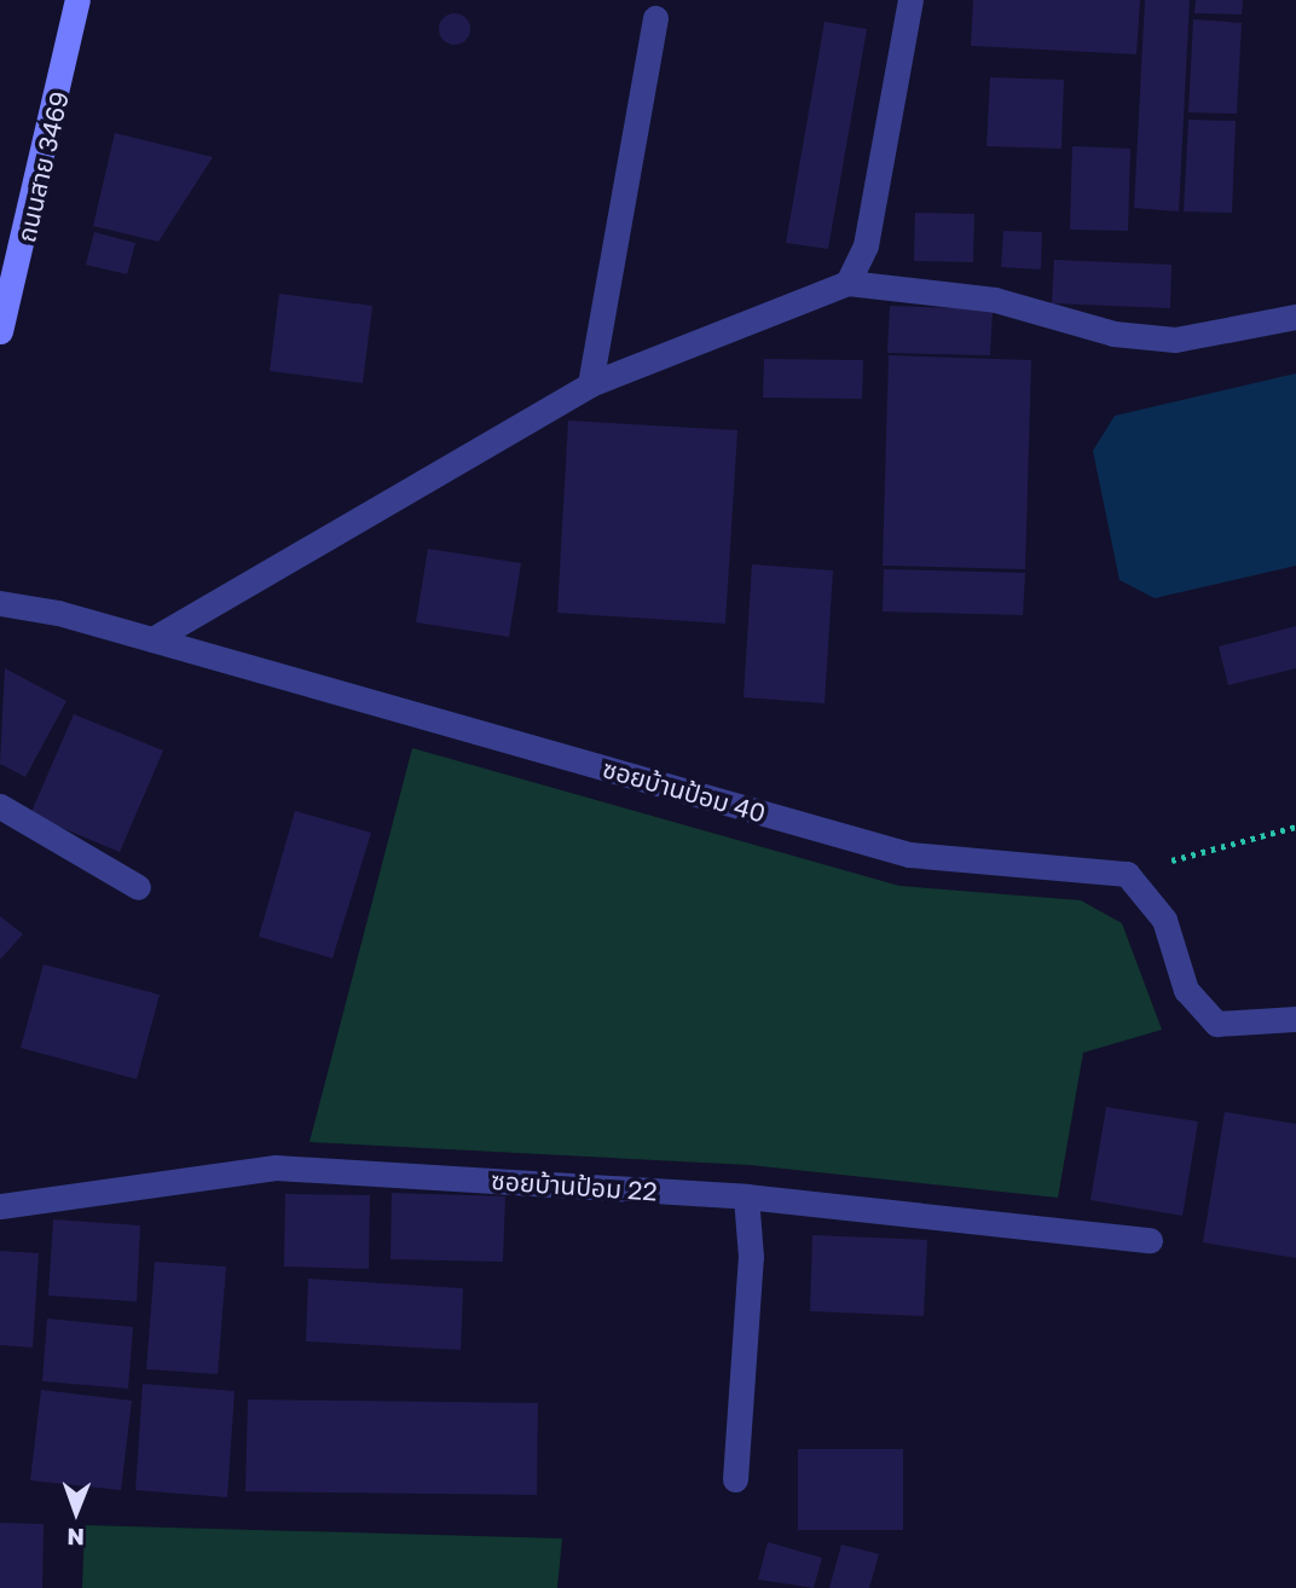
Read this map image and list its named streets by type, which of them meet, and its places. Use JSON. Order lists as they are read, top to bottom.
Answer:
{
  "streets": {
    "street": ["ถนนสาย 3469", "ซอยบ้านป้อม 40", "ซอยบ้านป้อม 22"]
  },
  "north": "bottom"
}
